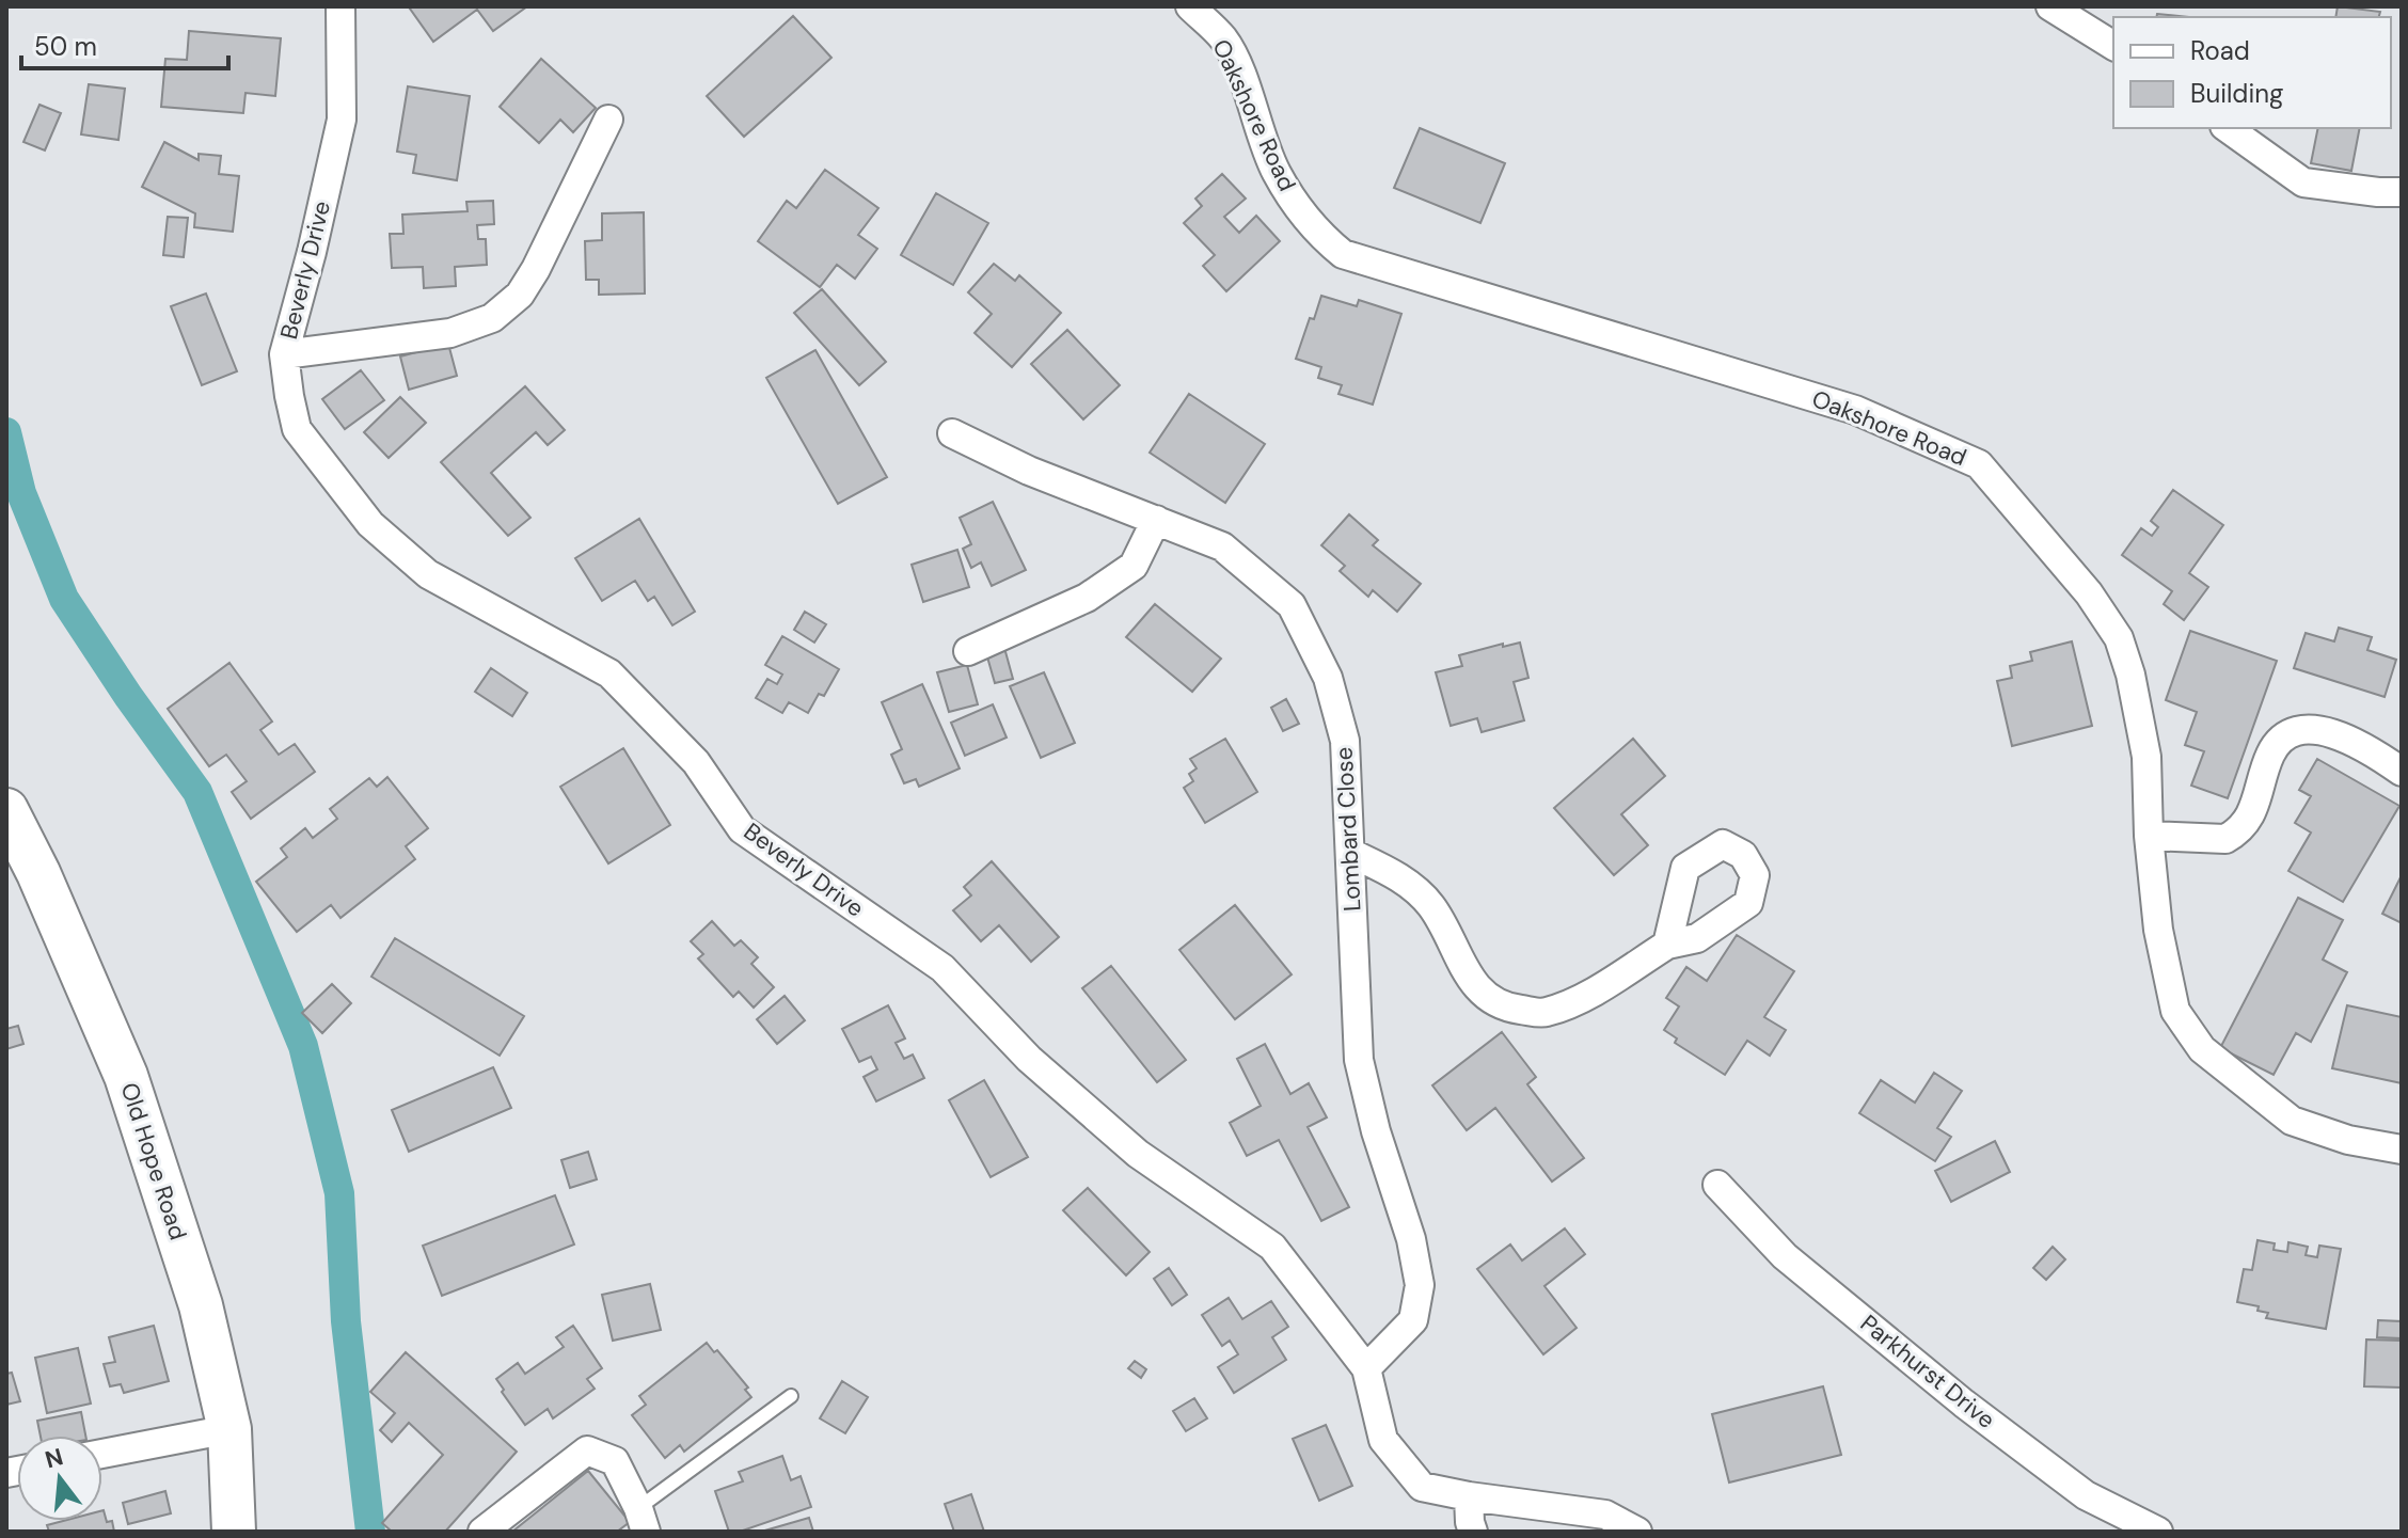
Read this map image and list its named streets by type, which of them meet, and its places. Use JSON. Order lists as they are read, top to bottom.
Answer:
{
  "streets": {
    "main road": ["Old Hope Road"],
    "street": [
      "Oakshore Road",
      "Beverly Drive",
      "Lombard Close",
      "Parkhurst Drive"
    ]
  },
  "crossings": [
    ["Beverly Drive", "Lombard Close"]
  ],
  "legend": ["Road", "Building"],
  "scale_bar": "50 m",
  "north": "top"
}
